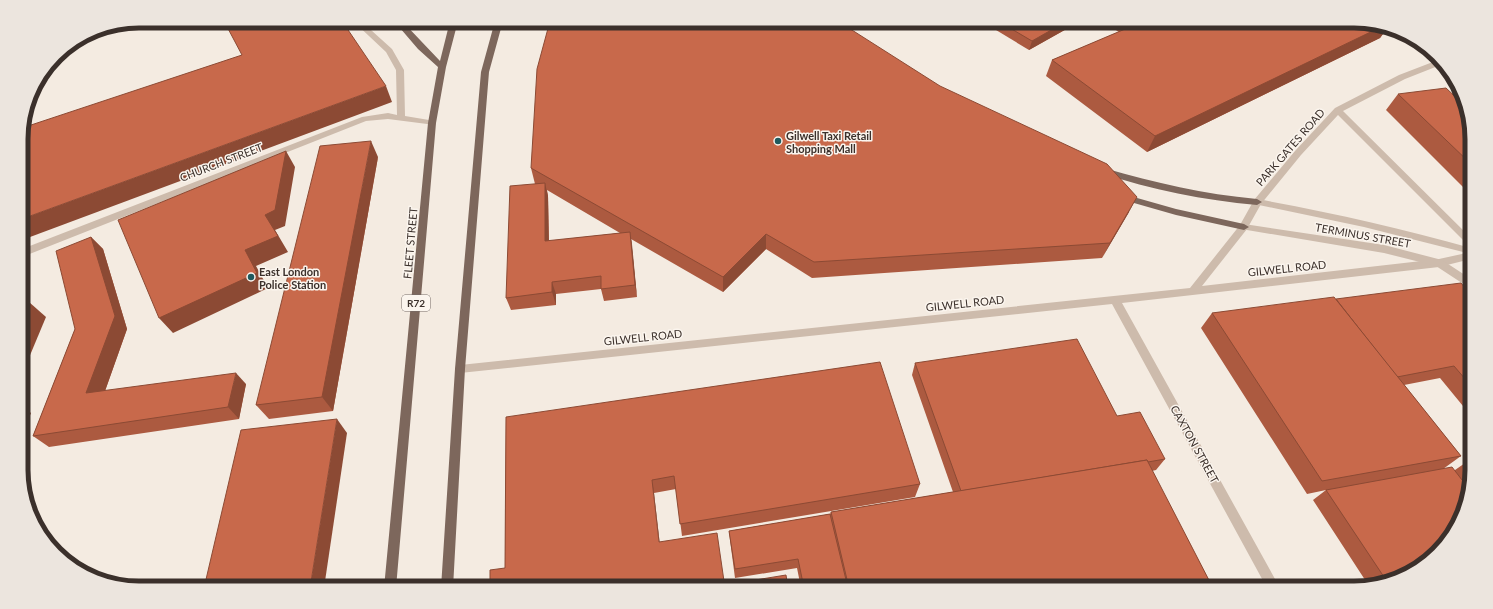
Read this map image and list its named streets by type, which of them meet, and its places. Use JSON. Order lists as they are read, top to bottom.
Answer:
{
  "streets": {
    "main road": ["FLEET STREET", "R72"],
    "street": [
      "PARK GATES ROAD",
      "CHURCH STREET",
      "TERMINUS STREET",
      "GILWELL ROAD",
      "CAXTON STREET"
    ]
  },
  "crossings": [
    ["PARK GATES ROAD", "TERMINUS STREET"],
    ["PARK GATES ROAD", "GILWELL ROAD"],
    ["CHURCH STREET", "FLEET STREET"],
    ["TERMINUS STREET", "GILWELL ROAD"],
    ["GILWELL ROAD", "CAXTON STREET"]
  ],
  "places": ["Gilwell Taxi Retail Shopping Mall", "East London Police Station"]
}
